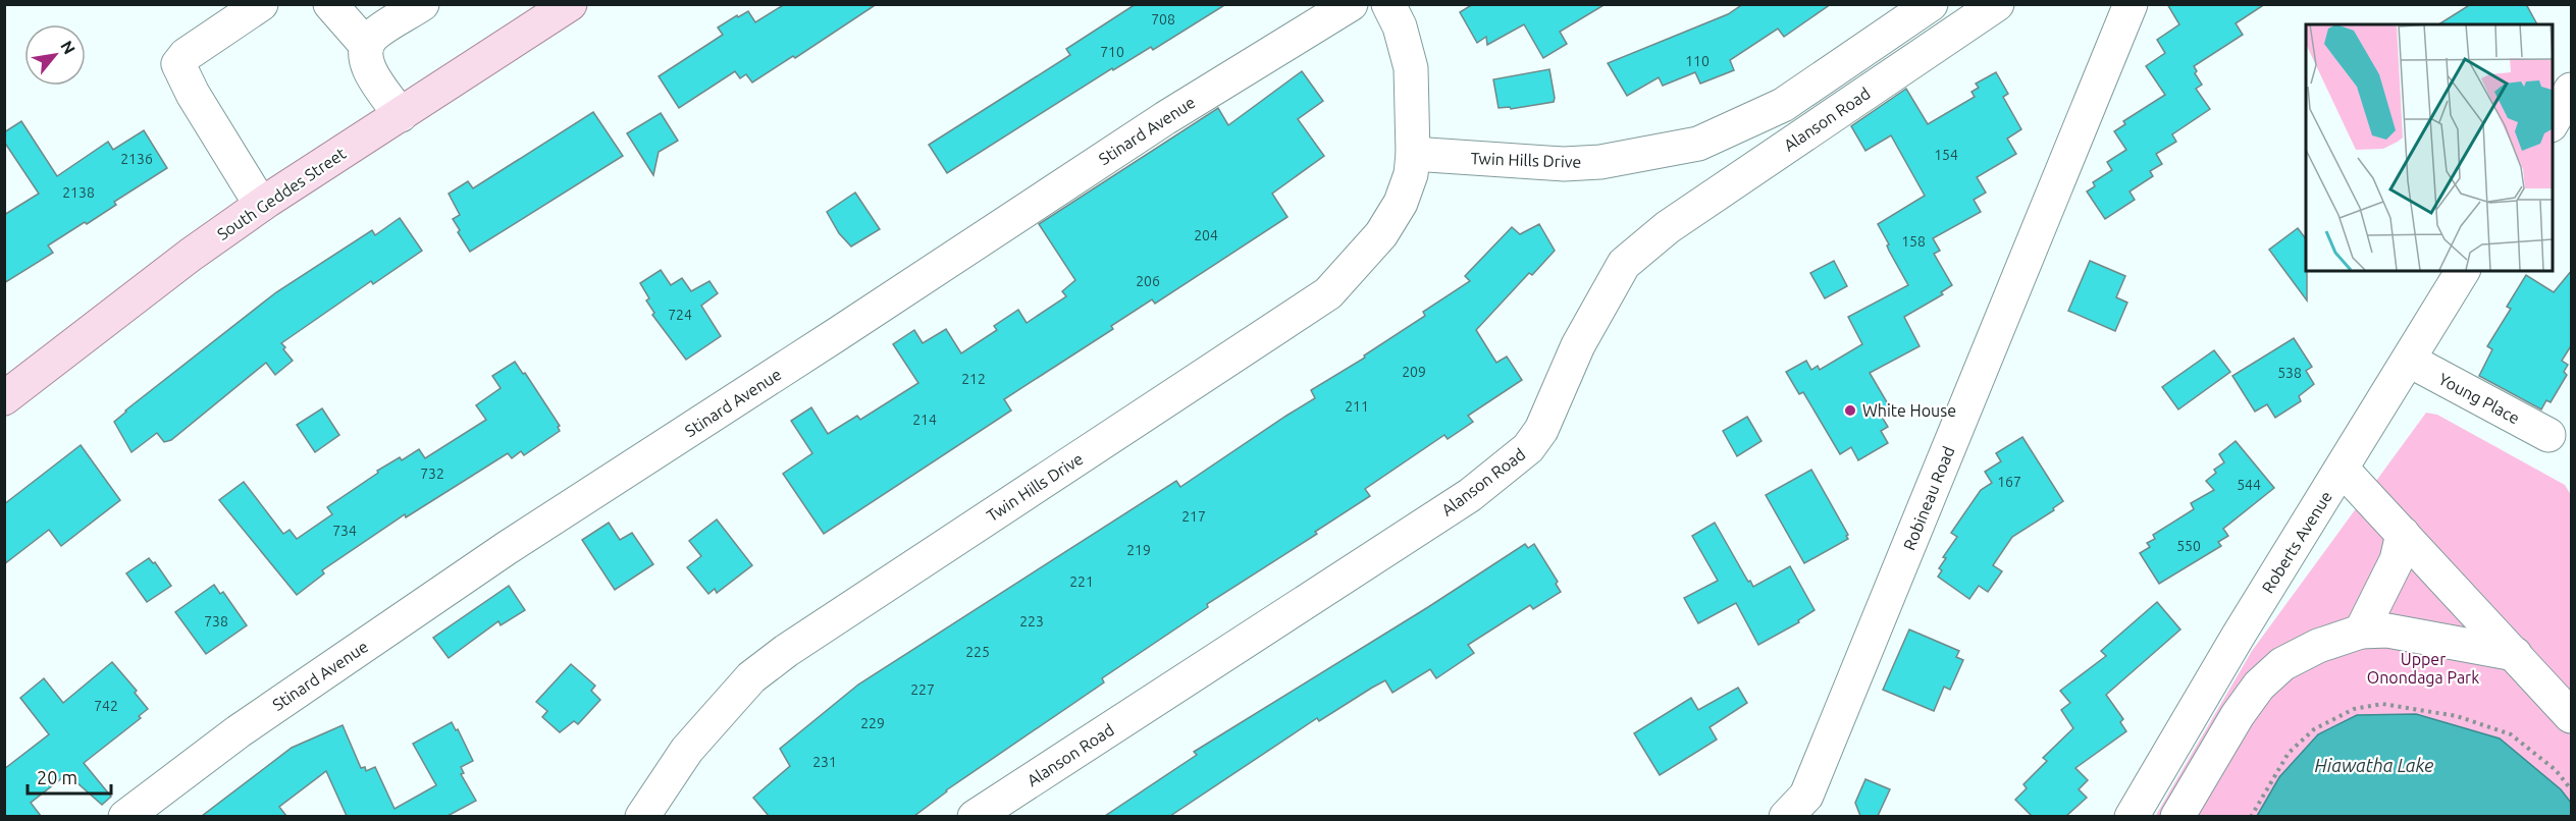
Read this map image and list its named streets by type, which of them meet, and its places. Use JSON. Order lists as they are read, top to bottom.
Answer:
{
  "streets": {
    "main road": ["South Geddes Street"],
    "street": [
      "Alanson Road",
      "Stinard Avenue",
      "Twin Hills Drive",
      "Young Place",
      "Robineau Road",
      "Roberts Avenue"
    ]
  },
  "crossings": [
    ["Young Place", "Roberts Avenue"]
  ],
  "water": ["Hiawatha Lake"],
  "parks": ["Upper Onondaga Park"],
  "places": ["White House"],
  "house_numbers": [
    "708",
    "710",
    "110",
    "154",
    "2136",
    "2138",
    "204",
    "158",
    "206",
    "724",
    "209",
    "538",
    "212",
    "211",
    "214",
    "732",
    "167",
    "544",
    "217",
    "734",
    "550",
    "219",
    "221",
    "738",
    "223",
    "225",
    "227",
    "742",
    "229",
    "231"
  ],
  "scale_bar": "20 m",
  "north": "top right"
}
